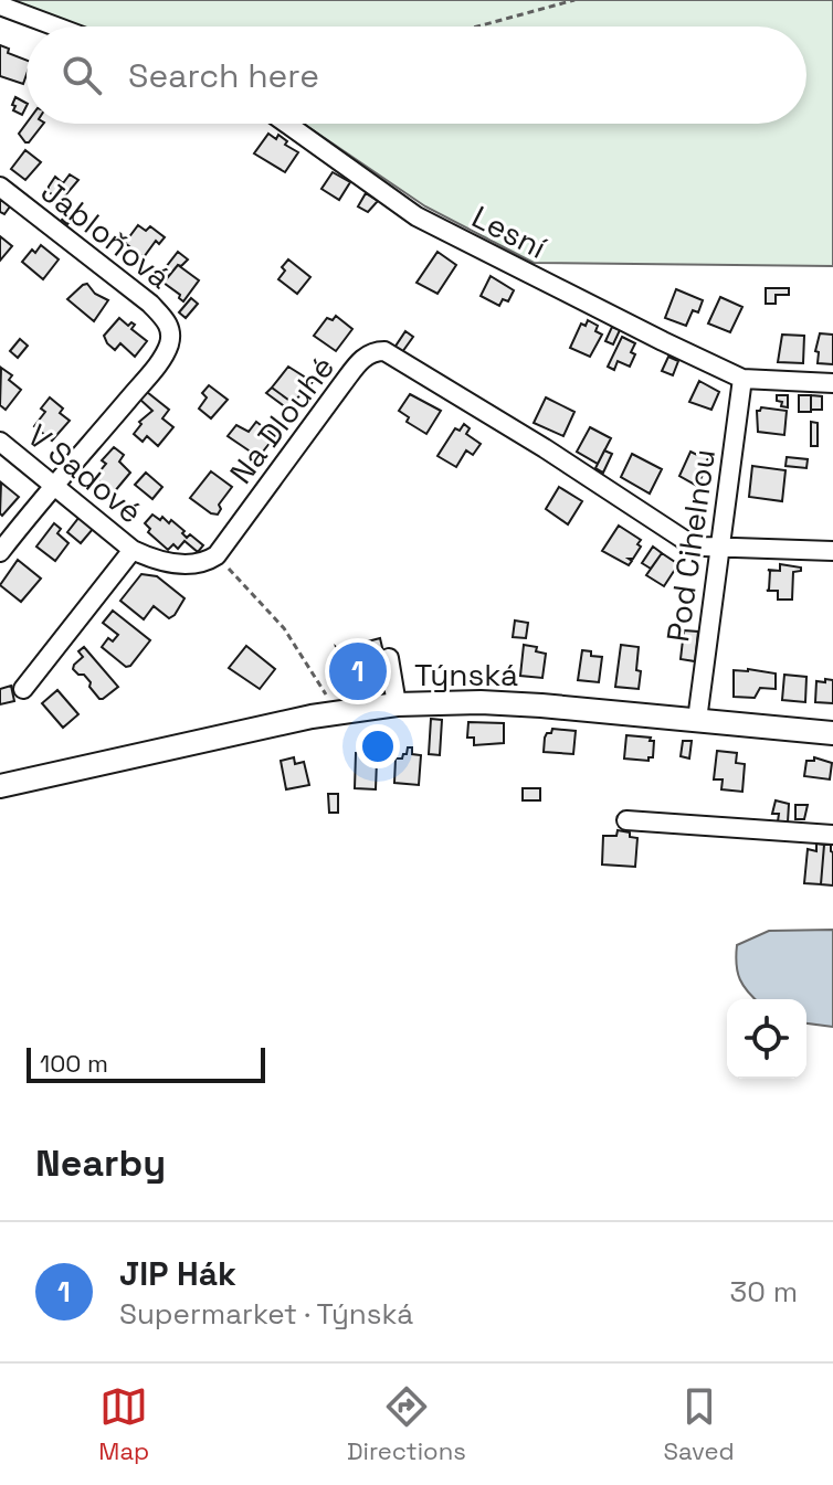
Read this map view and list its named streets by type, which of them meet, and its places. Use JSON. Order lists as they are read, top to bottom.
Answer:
{
  "streets": {
    "main road": ["Týnská"],
    "street": [
      "Lesní",
      "Jabloňová",
      "Na Dlouhé",
      "V Sadové",
      "Pod Cihelnou"
    ]
  },
  "crossings": [
    ["Lesní", "Pod Cihelnou"],
    ["Jabloňová", "V Sadové"],
    ["Na Dlouhé", "Pod Cihelnou"],
    ["Pod Cihelnou", "Týnská"]
  ],
  "scale_bar": "100 m",
  "page": {
    "search": "Search here",
    "pins": "1",
    "scale": "100 m",
    "heading": "Nearby",
    "list": [
      {
        "mark": "1",
        "name": "JIP Hák",
        "note": "Supermarket · Týnská",
        "value": "30 m"
      }
    ],
    "nav": ["Map", "Directions", "Saved"]
  }
}
